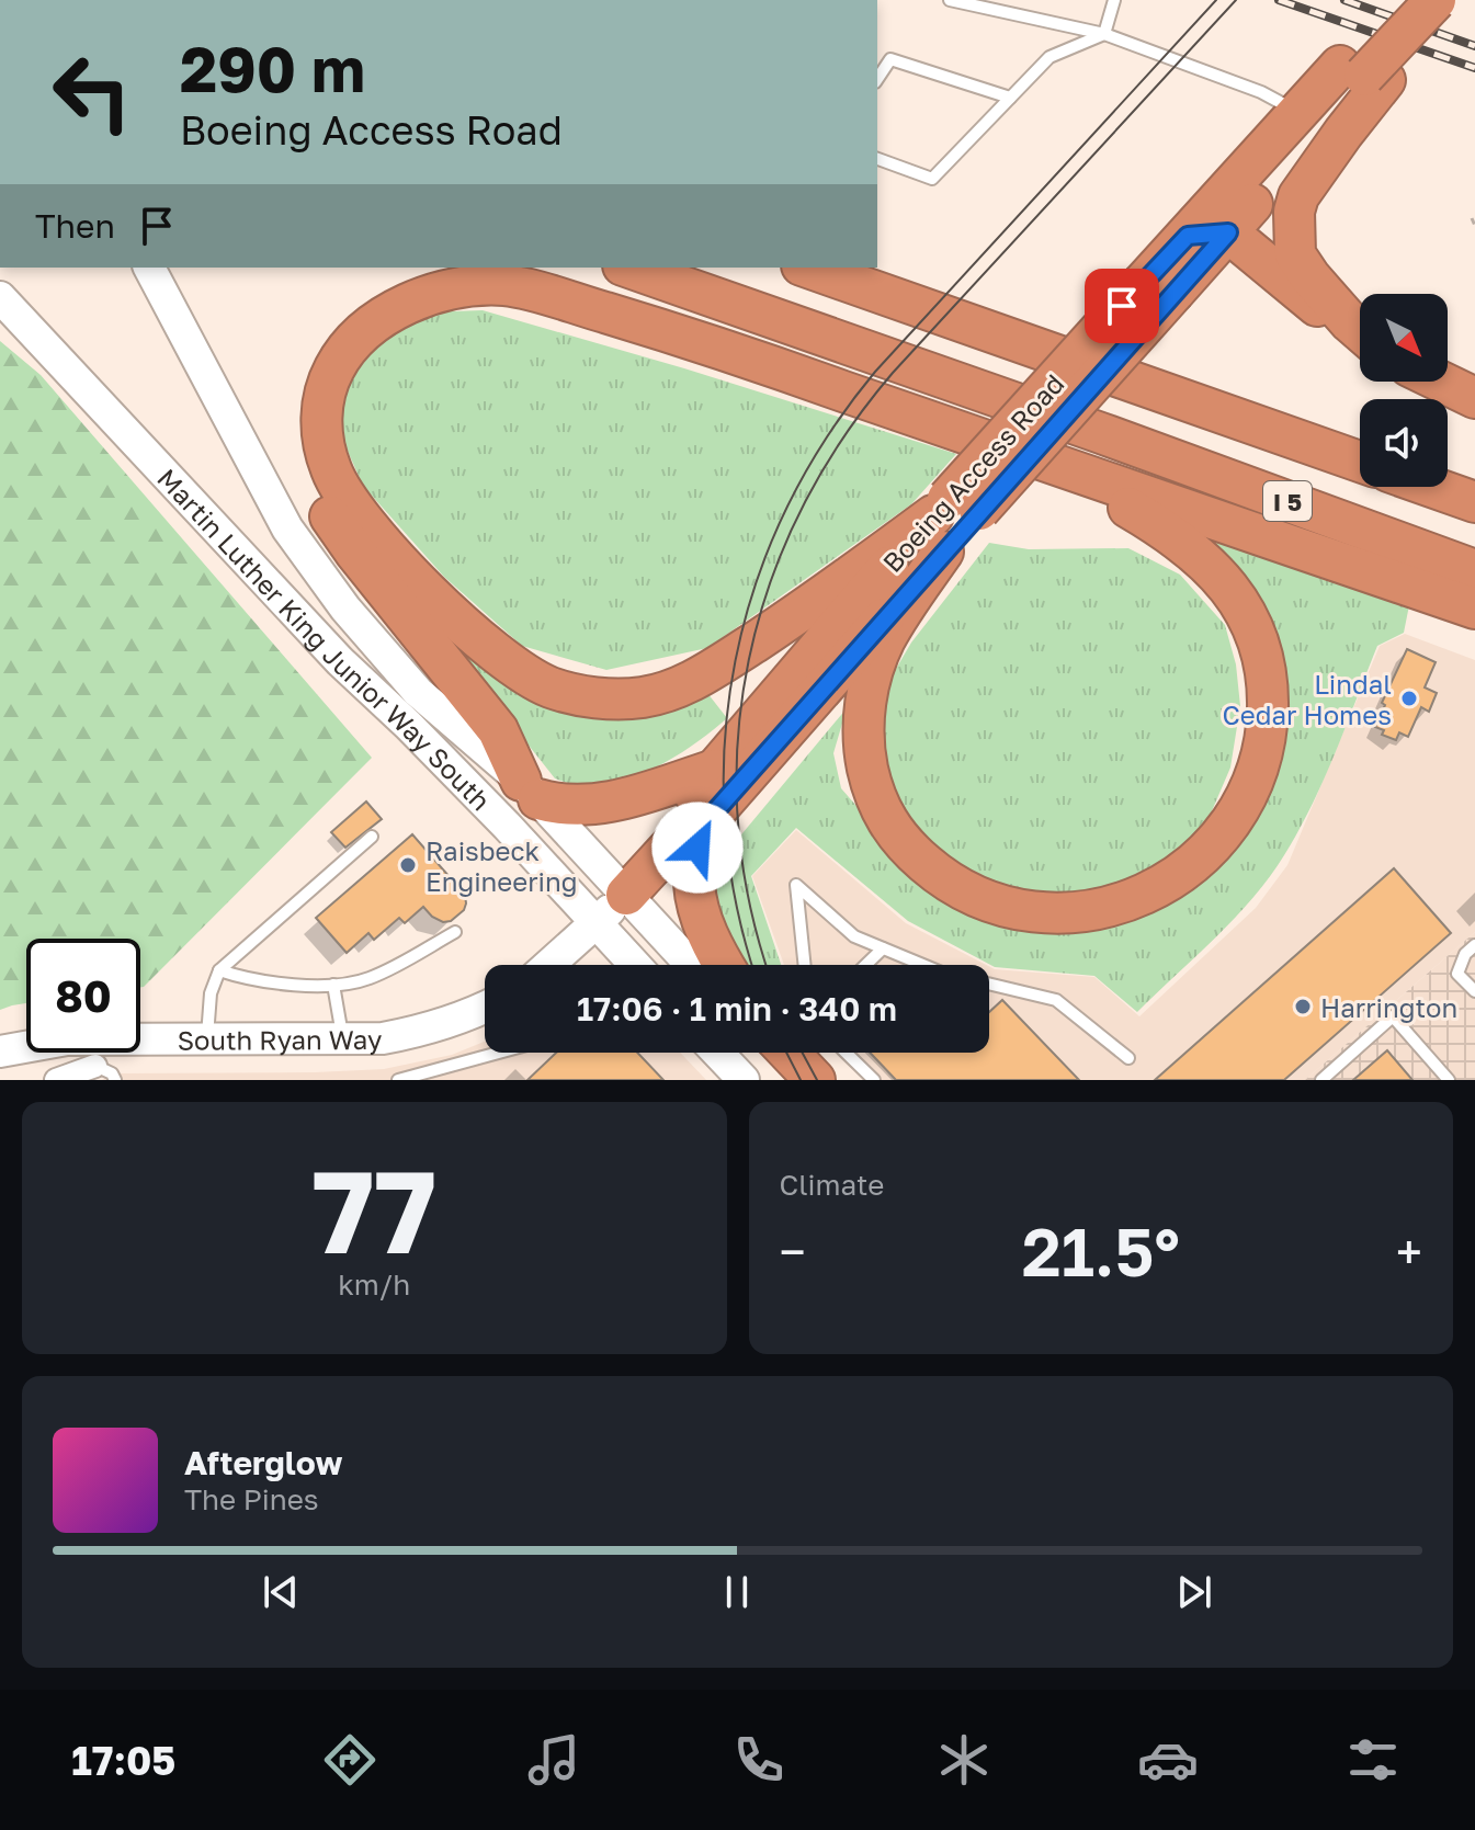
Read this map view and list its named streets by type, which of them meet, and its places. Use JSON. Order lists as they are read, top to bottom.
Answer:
{
  "streets": {
    "highway": ["Boeing Access Road", "I 5"],
    "main road": ["Martin Luther King Junior Way South", "South Ryan Way"]
  },
  "crossings": [
    ["Boeing Access Road", "Martin Luther King Junior Way South"]
  ],
  "places": ["Lindal Cedar Homes", "Raisbeck Engineering", "Harrington"],
  "north": "bottom right",
  "page": {
    "turn": ["290 m", "Boeing Access Road"],
    "then": "Then",
    "limit": "80",
    "trip": "17:06 · 1 min · 340 m",
    "tile": [
      ["77", "km/h"],
      "Climate"
    ],
    "heat": ["−", "21.5°", "+"],
    "song": ["Afterglow", "The Pines"],
    "tabs": "17:05"
  }
}
